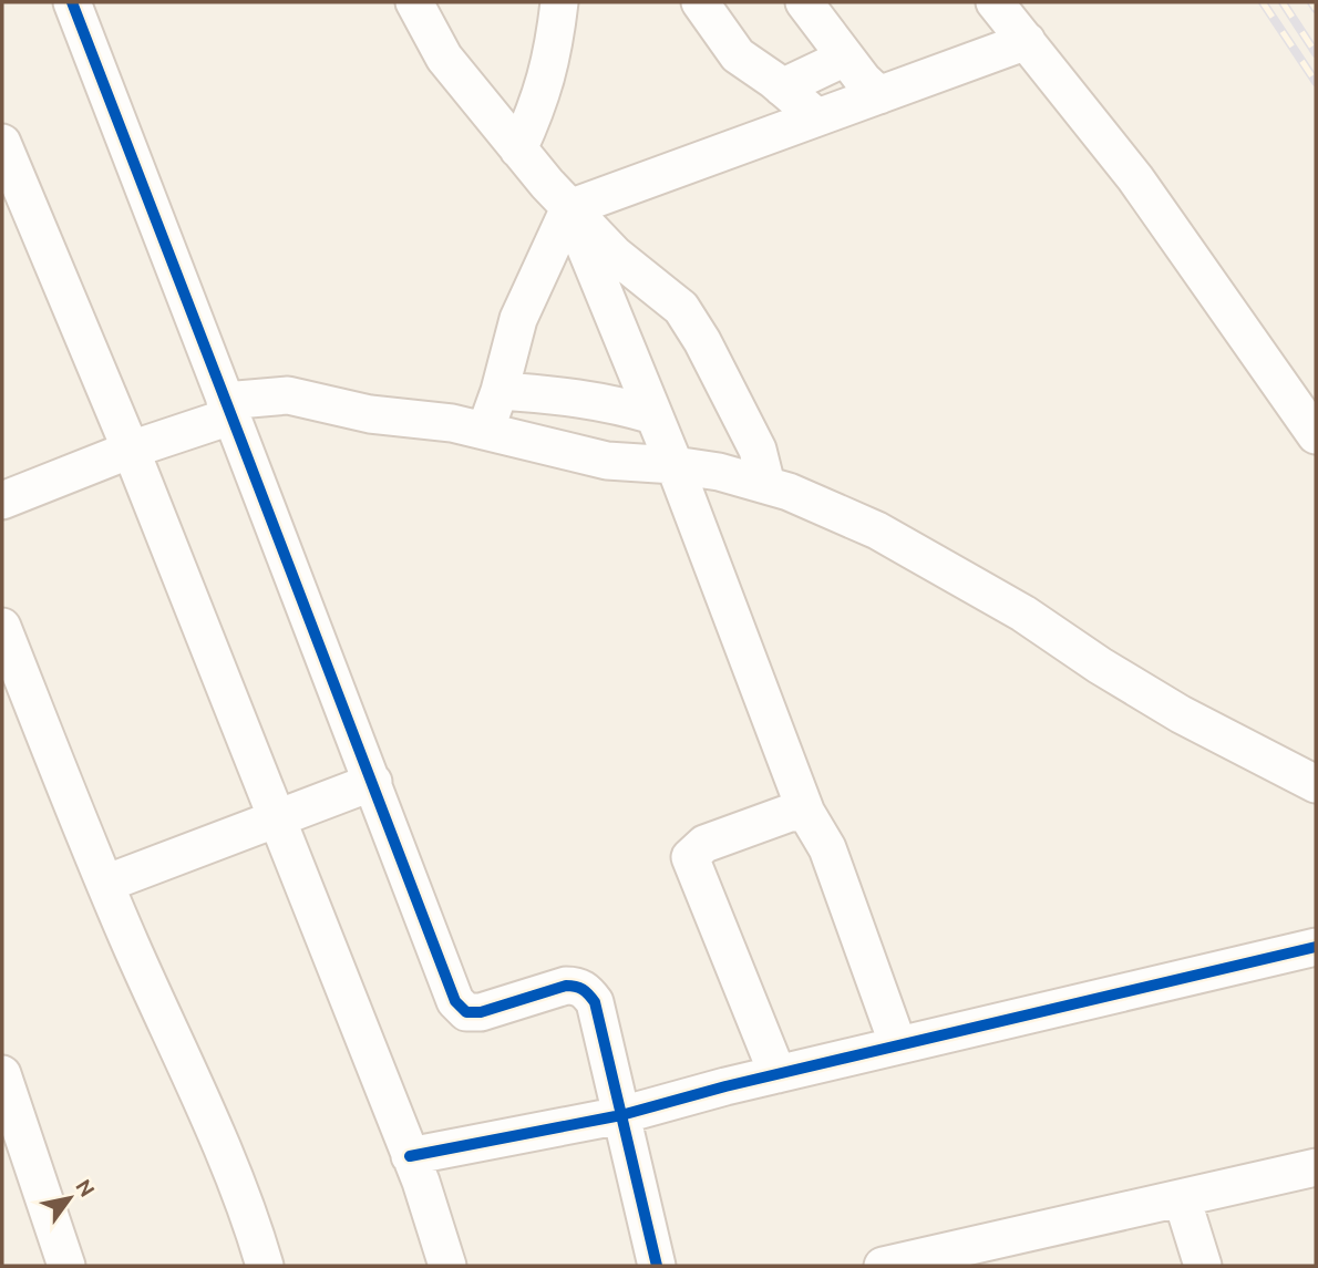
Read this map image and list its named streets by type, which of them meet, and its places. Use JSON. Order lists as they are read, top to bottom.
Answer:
{
  "north": "top right"
}
